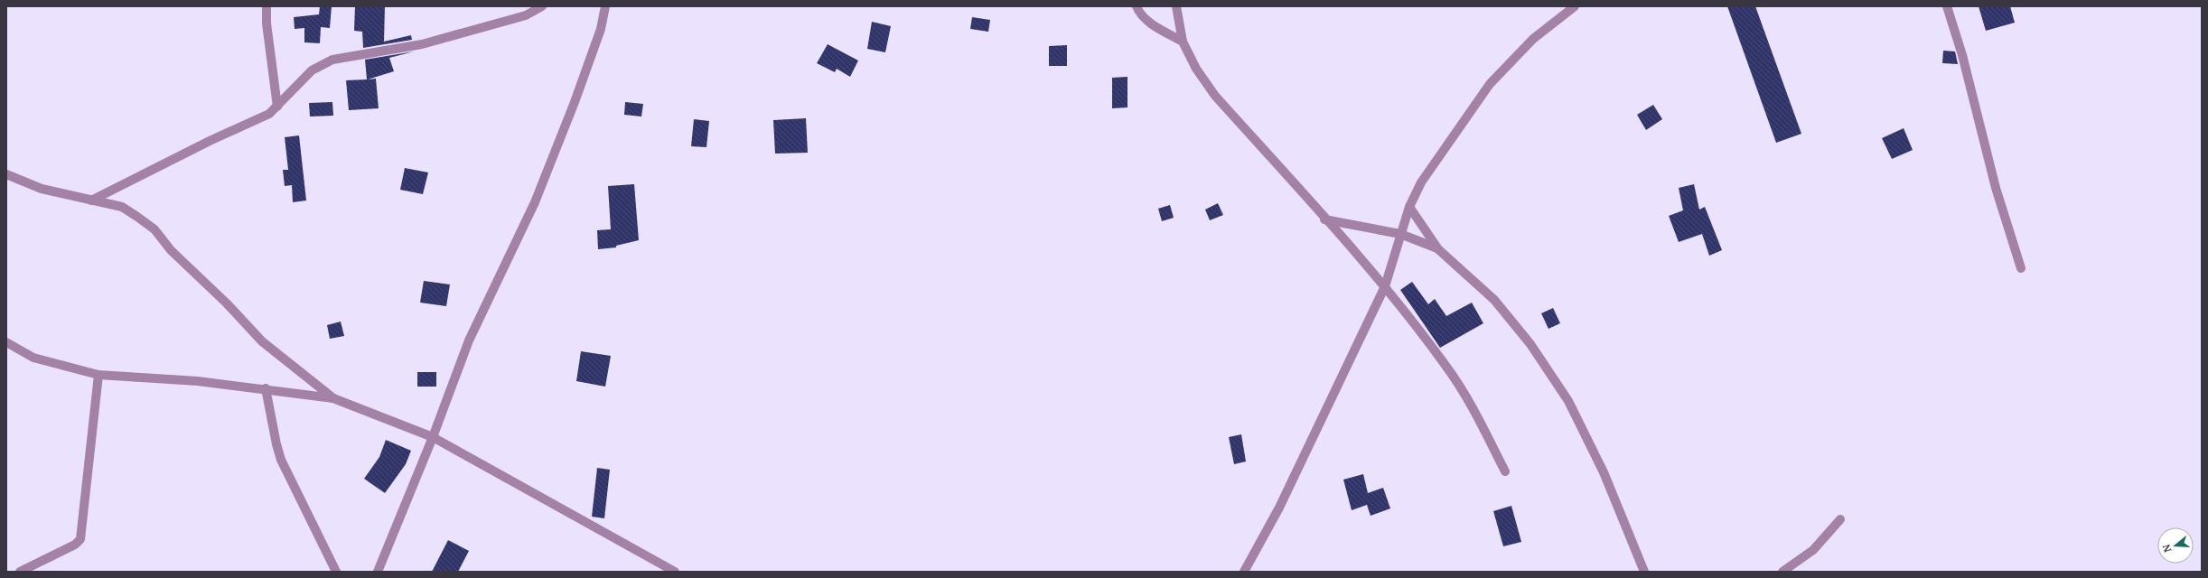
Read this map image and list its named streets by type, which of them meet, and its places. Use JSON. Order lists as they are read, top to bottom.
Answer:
{
  "north": "left"
}
